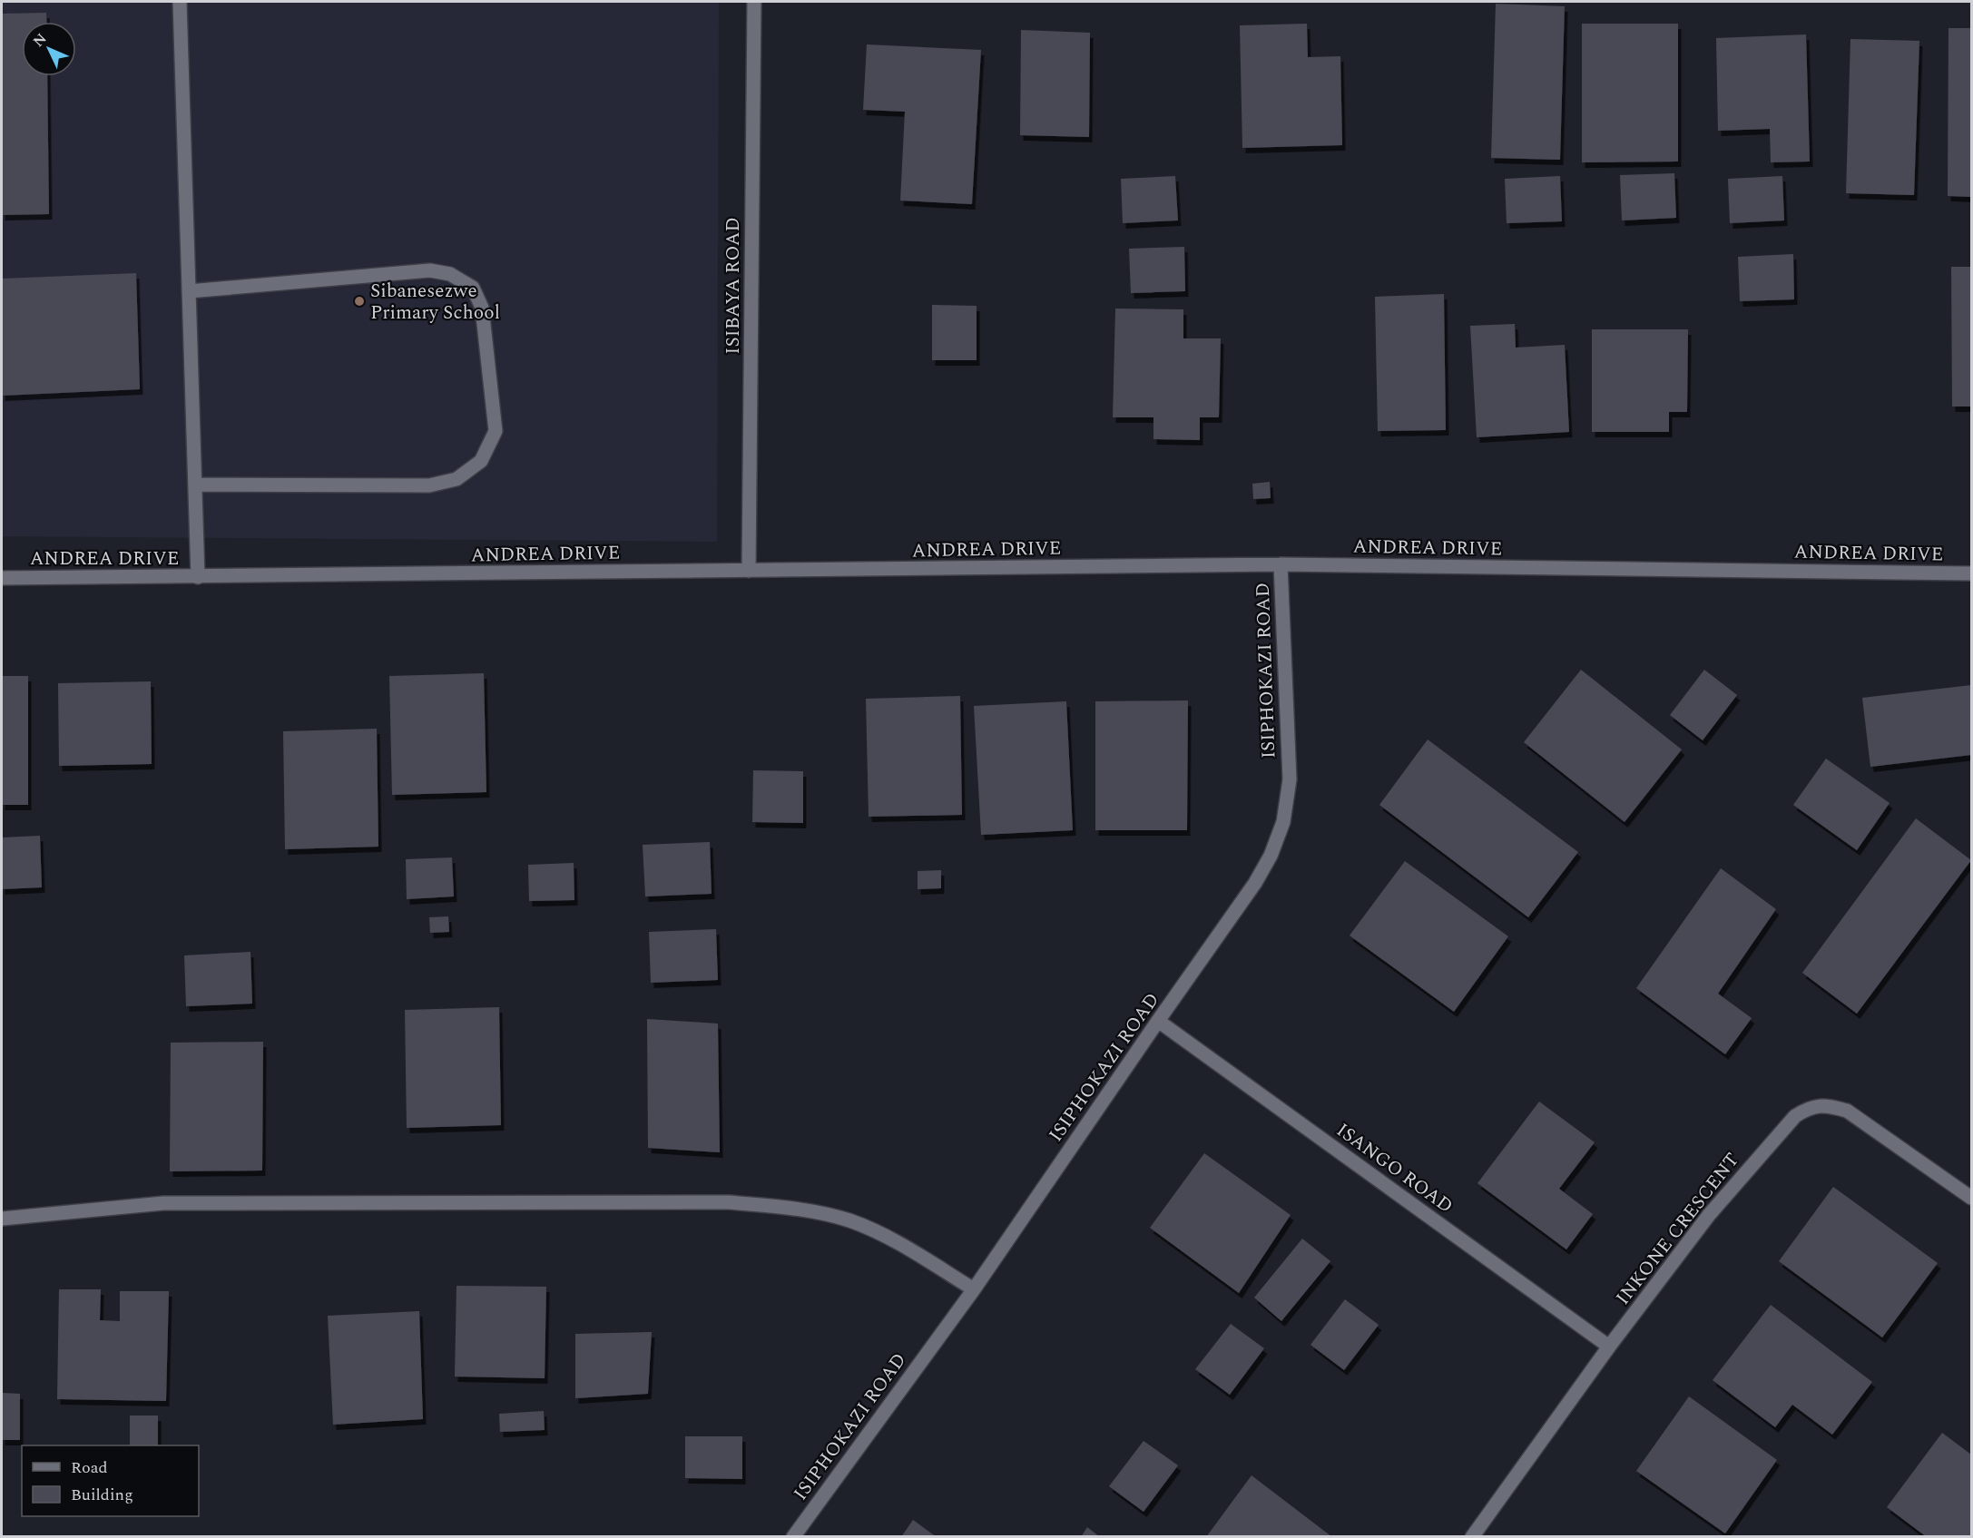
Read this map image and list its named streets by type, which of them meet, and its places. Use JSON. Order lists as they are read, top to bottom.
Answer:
{
  "streets": {
    "street": [
      "ISIBAYA ROAD",
      "ANDREA DRIVE",
      "ISIPHOKAZI ROAD",
      "ISANGO ROAD",
      "INKONE CRESCENT"
    ]
  },
  "crossings": [
    ["ISIBAYA ROAD", "ANDREA DRIVE"],
    ["ANDREA DRIVE", "ISIPHOKAZI ROAD"],
    ["ISIPHOKAZI ROAD", "ISANGO ROAD"],
    ["ISANGO ROAD", "INKONE CRESCENT"]
  ],
  "places": ["Sibanesezwe Primary School"],
  "legend": ["Road", "Building"],
  "north": "top left"
}
